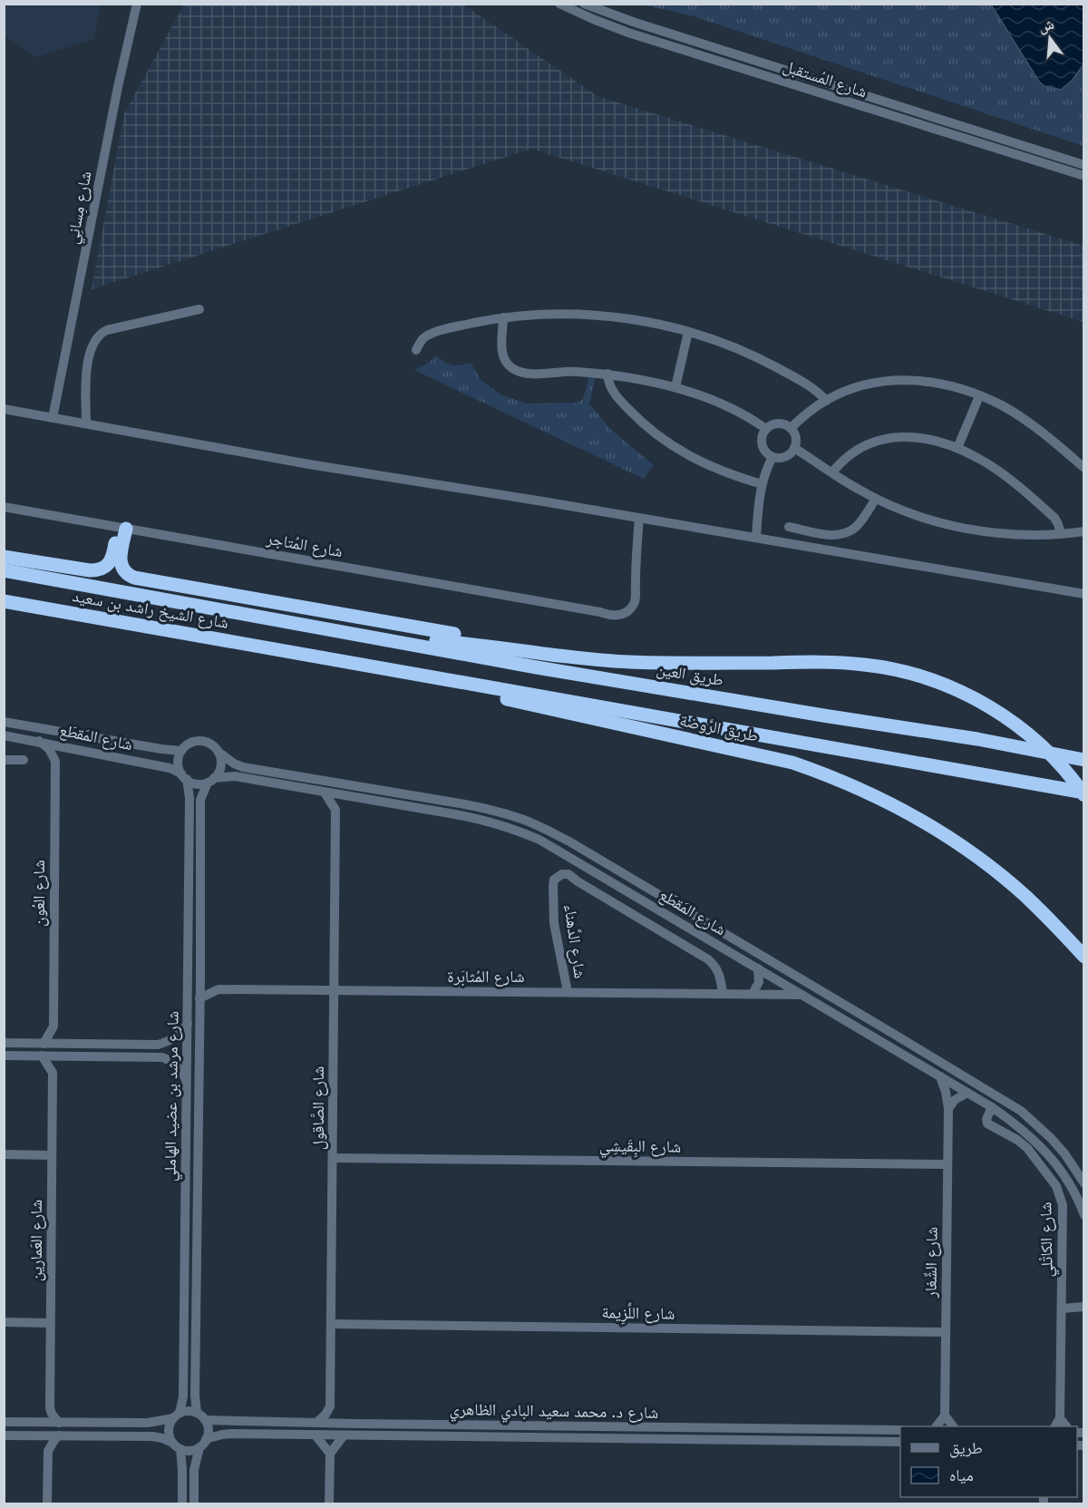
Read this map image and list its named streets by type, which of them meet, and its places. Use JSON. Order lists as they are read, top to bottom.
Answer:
{
  "streets": {
    "highway": ["شارع الشيخ راشد بن سعيد", "طريق العين", "طريق الرَّوضة"],
    "street": [
      "شارع المُستقبل",
      "شارع مِسانِي",
      "شارع المُتاجر",
      "شارع المَقطَع",
      "شارع العُون",
      "شارع الدَّهناء",
      "شارع المُثابَرة",
      "شارع مرشد بن عضيد الهاملي",
      "شارع الصَّاقول",
      "شارع البِقَيشِي",
      "شارع الكاتْلي",
      "شارع العَمارين",
      "شارع الشِّغار",
      "شارع اللِّزِيمة",
      "شارع د. محمد سعيد البادي الظاهري"
    ]
  },
  "crossings": [
    ["شارع الشيخ راشد بن سعيد", "طريق العين"],
    ["شارع الشيخ راشد بن سعيد", "طريق الرَّوضة"],
    ["شارع المَقطَع", "شارع المُثابَرة"],
    ["شارع المَقطَع", "شارع مرشد بن عضيد الهاملي"],
    ["شارع المَقطَع", "شارع الكاتْلي"],
    ["شارع المَقطَع", "شارع الشِّغار"],
    ["شارع الدَّهناء", "شارع المُثابَرة"],
    ["شارع المُثابَرة", "شارع مرشد بن عضيد الهاملي"],
    ["شارع المُثابَرة", "شارع الصَّاقول"],
    ["شارع مرشد بن عضيد الهاملي", "شارع د. محمد سعيد البادي الظاهري"],
    ["شارع الصَّاقول", "شارع البِقَيشِي"],
    ["شارع الصَّاقول", "شارع اللِّزِيمة"],
    ["شارع البِقَيشِي", "شارع الشِّغار"],
    ["شارع الشِّغار", "شارع اللِّزِيمة"]
  ],
  "legend": ["طريق", "مياه"],
  "north": "top"
}
